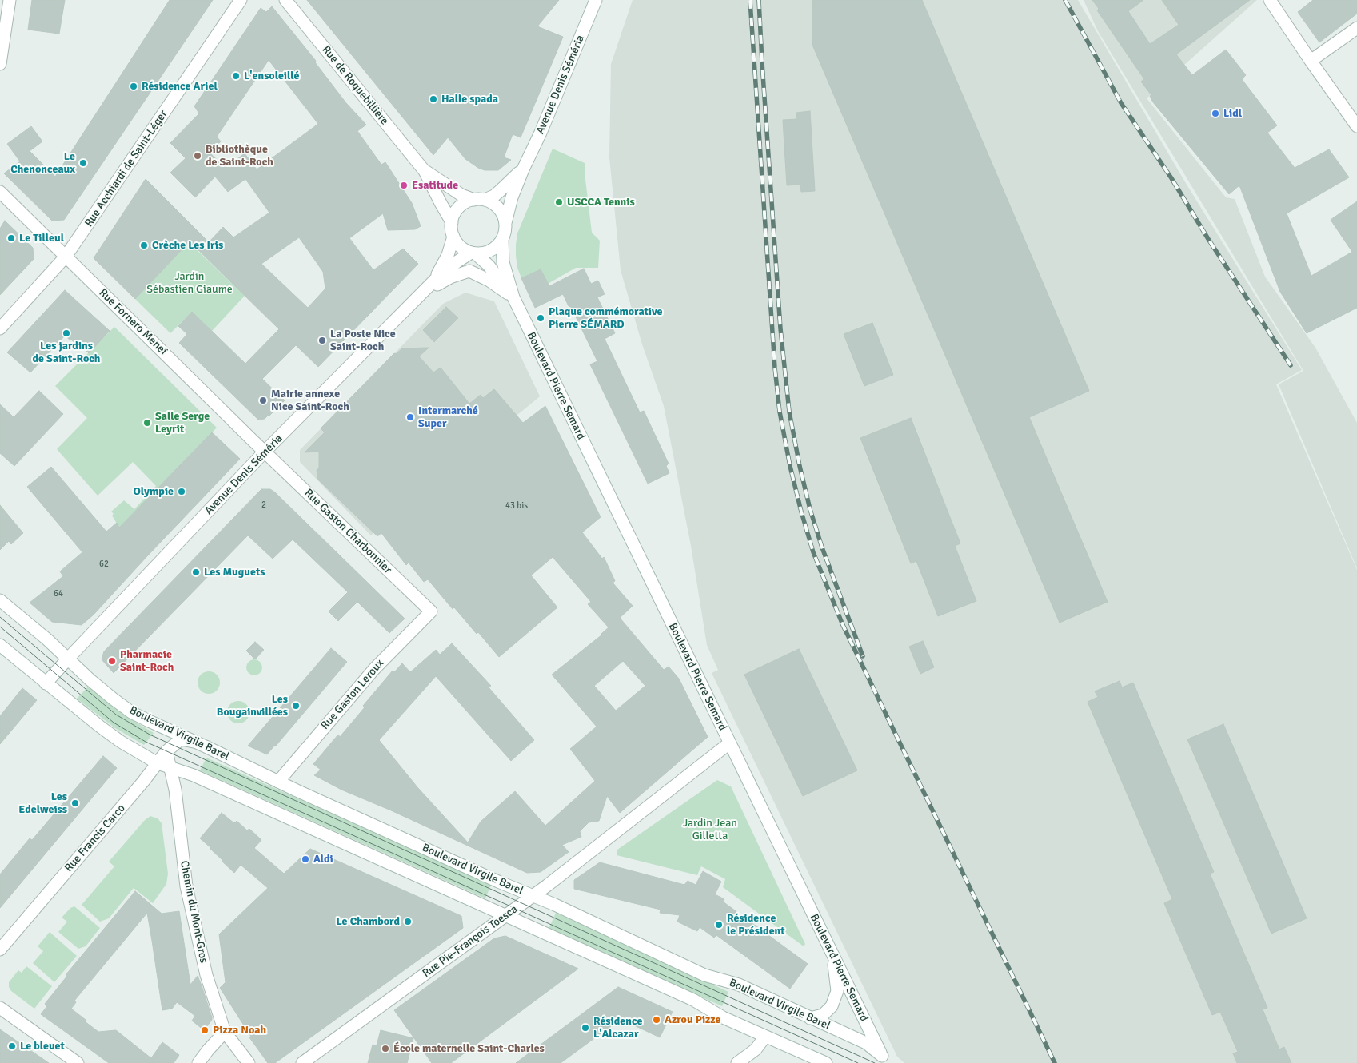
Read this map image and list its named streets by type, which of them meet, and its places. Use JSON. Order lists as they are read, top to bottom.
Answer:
{
  "streets": {
    "street": [
      "Avenue Denis Séméria",
      "Rue de Roquebillière",
      "Rue Acchiardi de Saint-Léger",
      "Rue Fornero Meneï",
      "Boulevard Pierre Semard",
      "Rue Gaston Charbonnier",
      "Rue Gaston Leroux",
      "Boulevard Virgile Barel",
      "Rue Francis Carco",
      "Chemin du Mont-Gros",
      "Rue Pie-François Toesca"
    ]
  },
  "crossings": [
    ["Avenue Denis Séméria", "Rue de Roquebillière"],
    ["Avenue Denis Séméria", "Rue Fornero Meneï"],
    ["Avenue Denis Séméria", "Boulevard Pierre Semard"],
    ["Avenue Denis Séméria", "Rue Gaston Charbonnier"],
    ["Avenue Denis Séméria", "Boulevard Virgile Barel"],
    ["Rue de Roquebillière", "Boulevard Pierre Semard"],
    ["Rue Acchiardi de Saint-Léger", "Rue Fornero Meneï"],
    ["Rue Fornero Meneï", "Rue Gaston Charbonnier"],
    ["Boulevard Pierre Semard", "Boulevard Virgile Barel"],
    ["Boulevard Pierre Semard", "Rue Pie-François Toesca"],
    ["Rue Gaston Charbonnier", "Rue Gaston Leroux"],
    ["Rue Gaston Leroux", "Boulevard Virgile Barel"],
    ["Boulevard Virgile Barel", "Rue Francis Carco"],
    ["Boulevard Virgile Barel", "Rue Pie-François Toesca"],
    ["Rue Francis Carco", "Chemin du Mont-Gros"]
  ],
  "parks": ["Jardin Sébastien Giaume", "Jardin Jean Gilletta"],
  "places": [
    "L'ensoleillé",
    "Résidence Ariel",
    "Halle spada",
    "Lidl",
    "Bibliothèque de Saint-Roch",
    "Le Chenonceaux",
    "Esatitude",
    "USCCA Tennis",
    "Le Tilleul",
    "Crèche Les Iris",
    "Plaque commémorative Pierre SÉMARD",
    "Les jardins de Saint-Roch",
    "La Poste Nice Saint-Roch",
    "Mairie annexe Nice Saint-Roch",
    "Intermarché Super",
    "Salle Serge Leyrit",
    "Olympie",
    "Les Muguets",
    "Pharmacie Saint-Roch",
    "Les Bougainvillées",
    "Les Edelweiss",
    "Aldi",
    "Le Chambord",
    "Résidence le Président",
    "Azrou Pizze",
    "Résidence L'Alcazar",
    "Pizza Noah",
    "Le bleuet",
    "École maternelle Saint-Charles"
  ],
  "house_numbers": [
    "2",
    "43 bis",
    "62",
    "64"
  ]
}
